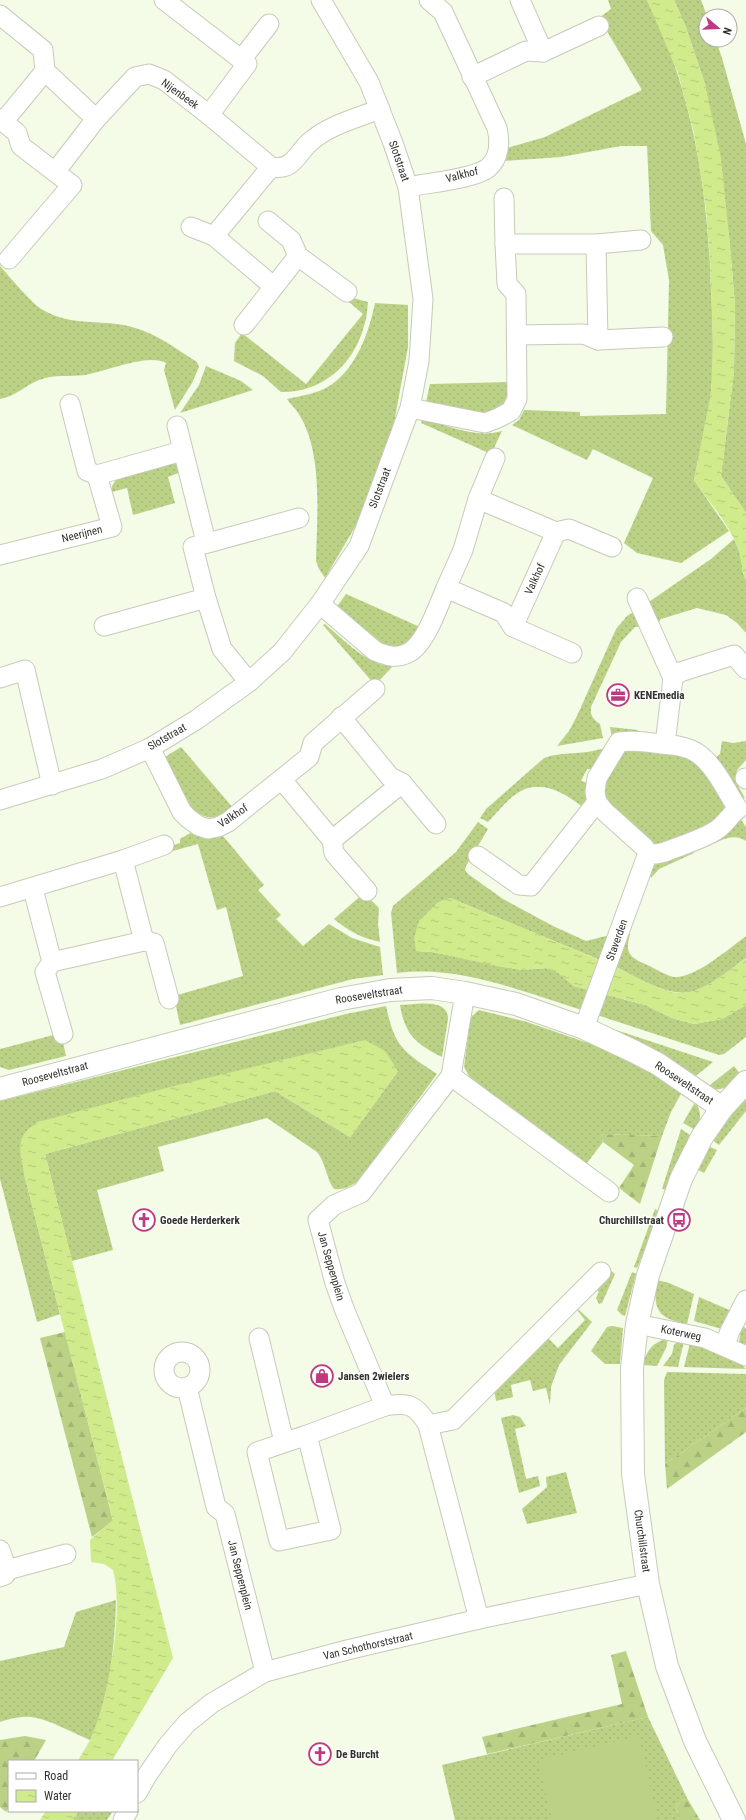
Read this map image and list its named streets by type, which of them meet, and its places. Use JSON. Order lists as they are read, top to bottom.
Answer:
{
  "streets": {
    "street": [
      "Nijenbeek",
      "Slotstraat",
      "Valkhof",
      "Neerijnen",
      "Staverden",
      "Rooseveltstraat",
      "Jan Seppenplein",
      "Koterweg",
      "Churchillstraat",
      "Van Schothorststraat"
    ]
  },
  "crossings": [
    ["Slotstraat", "Valkhof"],
    ["Staverden", "Rooseveltstraat"],
    ["Rooseveltstraat", "Jan Seppenplein"],
    ["Rooseveltstraat", "Churchillstraat"],
    ["Jan Seppenplein", "Van Schothorststraat"],
    ["Koterweg", "Churchillstraat"],
    ["Churchillstraat", "Van Schothorststraat"]
  ],
  "places": {
    "office": ["KENEmedia"],
    "church": ["Goede Herderkerk", "De Burcht"],
    "bus stop": ["Churchillstraat"],
    "shop": ["Jansen 2wielers"]
  },
  "legend": ["Road", "Water"],
  "north": "right"
}
